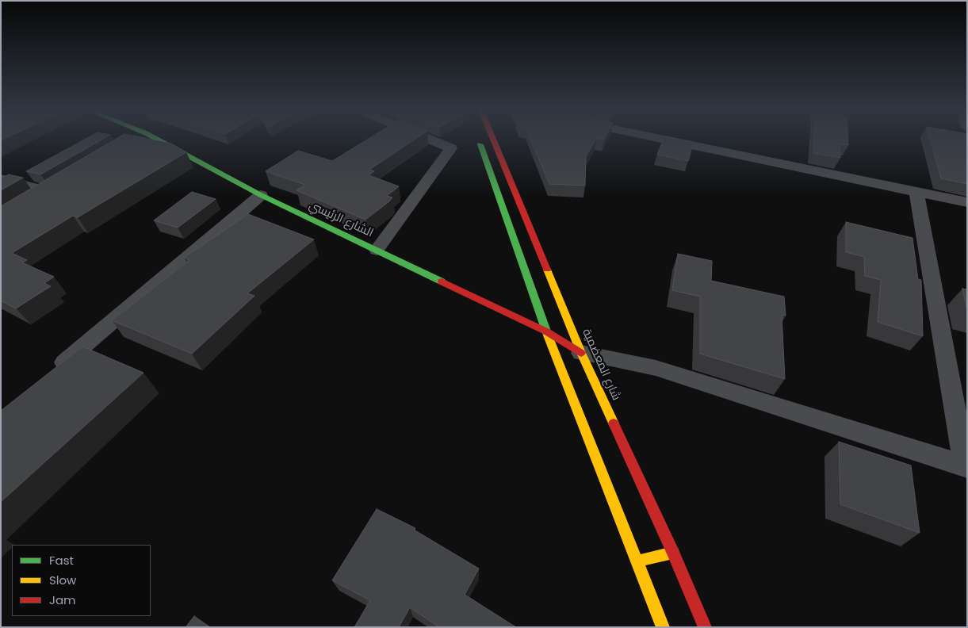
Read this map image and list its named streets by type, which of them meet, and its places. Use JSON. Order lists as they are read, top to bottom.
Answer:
{
  "streets": {
    "main road": ["الشارع الرئيسي", "شارع المعضمية"]
  },
  "crossings": [
    ["الشارع الرئيسي", "شارع المعضمية"]
  ],
  "legend": ["Fast", "Slow", "Jam"]
}
